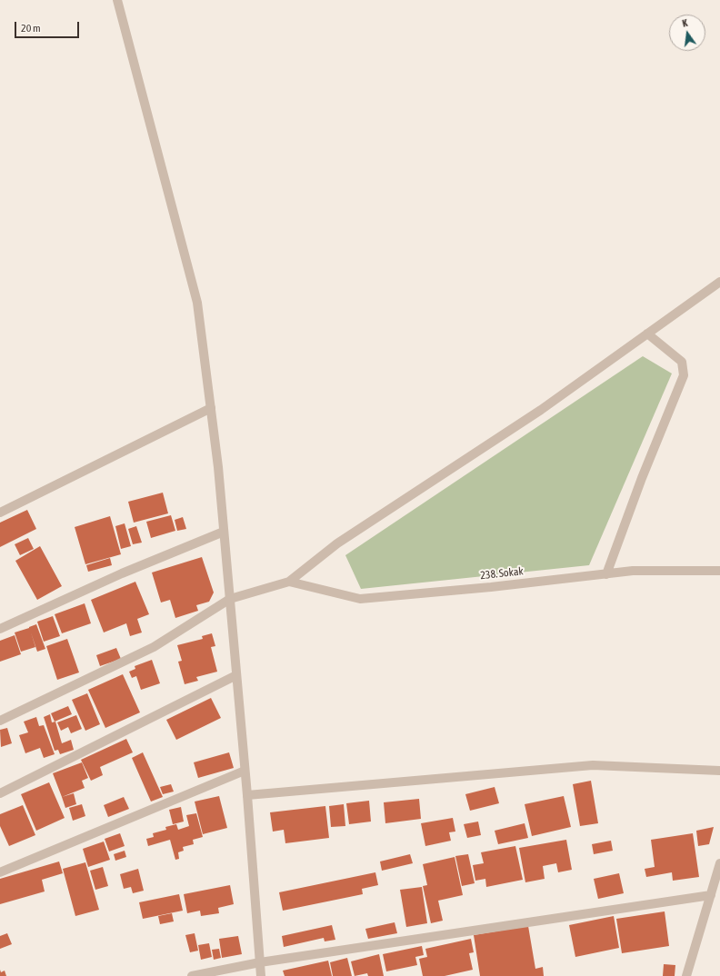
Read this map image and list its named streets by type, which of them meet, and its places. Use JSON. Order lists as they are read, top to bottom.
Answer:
{
  "streets": {
    "street": ["238. Sokak"]
  },
  "scale_bar": "20 m",
  "north": "top"
}
